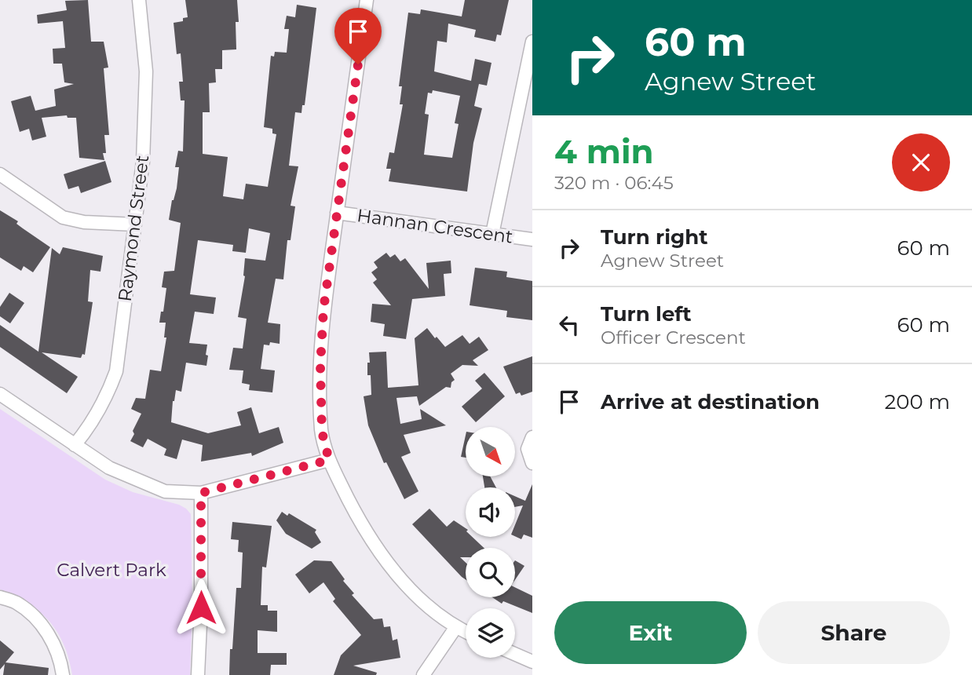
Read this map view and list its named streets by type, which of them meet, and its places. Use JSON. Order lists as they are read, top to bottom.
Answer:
{
  "streets": {
    "street": ["Hannan Crescent", "Raymond Street"]
  },
  "parks": ["Calvert Park"],
  "north": "bottom right",
  "page": {
    "turn": ["60 m", "Agnew Street"],
    "heading": ["4 min", "320 m · 06:45"],
    "list": [
      {
        "name": "Turn right",
        "note": "Agnew Street",
        "value": "60 m"
      },
      {
        "name": "Turn left",
        "note": "Officer Crescent",
        "value": "60 m"
      },
      {
        "name": "Arrive at destination",
        "value": "200 m"
      }
    ],
    "buttons": ["Exit", "Share"]
  }
}
